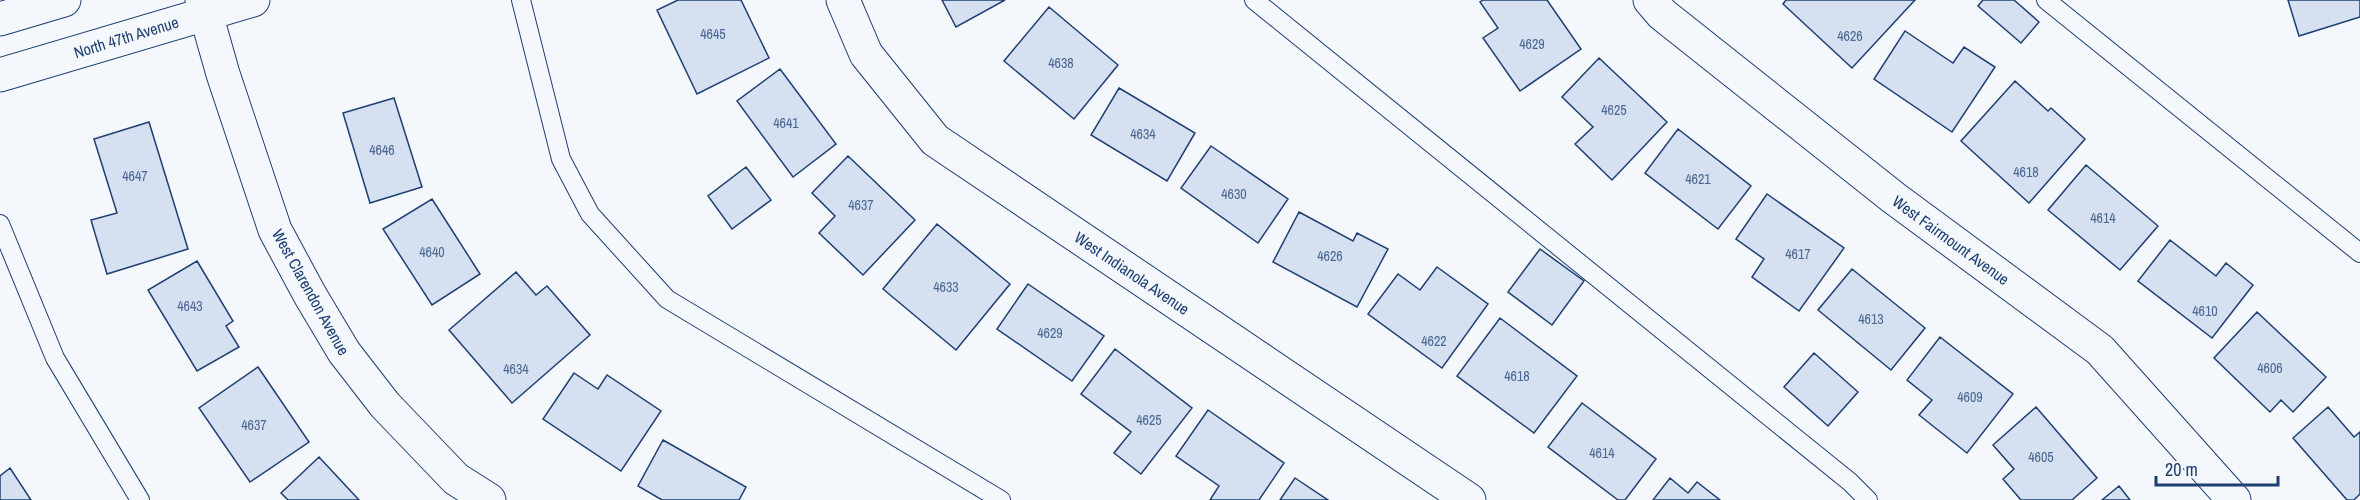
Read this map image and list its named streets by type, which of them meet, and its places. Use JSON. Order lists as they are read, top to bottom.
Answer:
{
  "streets": {
    "street": [
      "North 47th Avenue",
      "West Fairmount Avenue",
      "West Indianola Avenue",
      "West Clarendon Avenue"
    ]
  },
  "crossings": [
    ["North 47th Avenue", "West Clarendon Avenue"]
  ],
  "house_numbers": [
    "4645",
    "4626",
    "4629",
    "4638",
    "4625",
    "4641",
    "4634",
    "4646",
    "4618",
    "4647",
    "4621",
    "4630",
    "4637",
    "4614",
    "4640",
    "4617",
    "4626",
    "4633",
    "4643",
    "4610",
    "4613",
    "4629",
    "4622",
    "4606",
    "4634",
    "4618",
    "4609",
    "4625",
    "4637",
    "4614",
    "4605"
  ],
  "scale_bar": "20 m"
}
